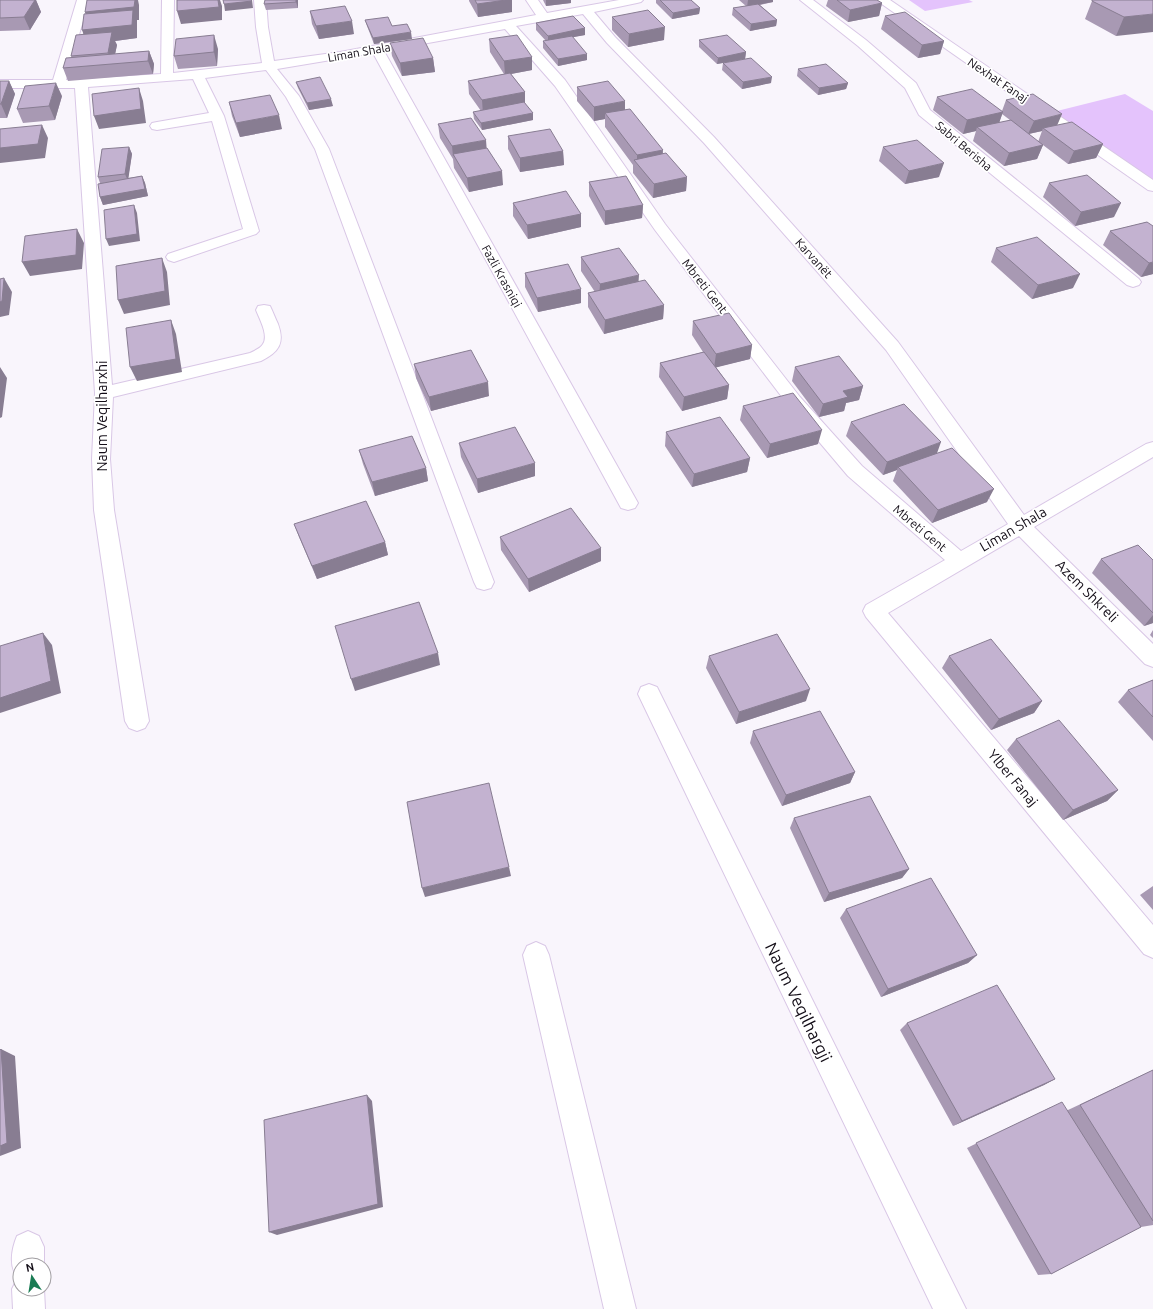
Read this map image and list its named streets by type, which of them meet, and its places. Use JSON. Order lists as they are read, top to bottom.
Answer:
{
  "streets": {
    "street": [
      "Liman Shala",
      "Nexhat Fanaj",
      "Sabri Berisha",
      "Karvanët",
      "Fazli Krasniqi",
      "Mbreti Gent",
      "Naum Veqilharxhi",
      "Azem Shkreli",
      "Ylber Fanaj",
      "Naum Veqilhargji"
    ]
  },
  "crossings": [
    ["Liman Shala", "Karvanët"],
    ["Liman Shala", "Fazli Krasniqi"],
    ["Liman Shala", "Mbreti Gent"],
    ["Liman Shala", "Naum Veqilharxhi"],
    ["Liman Shala", "Azem Shkreli"],
    ["Liman Shala", "Ylber Fanaj"],
    ["Karvanët", "Azem Shkreli"]
  ],
  "north": "top"
}
